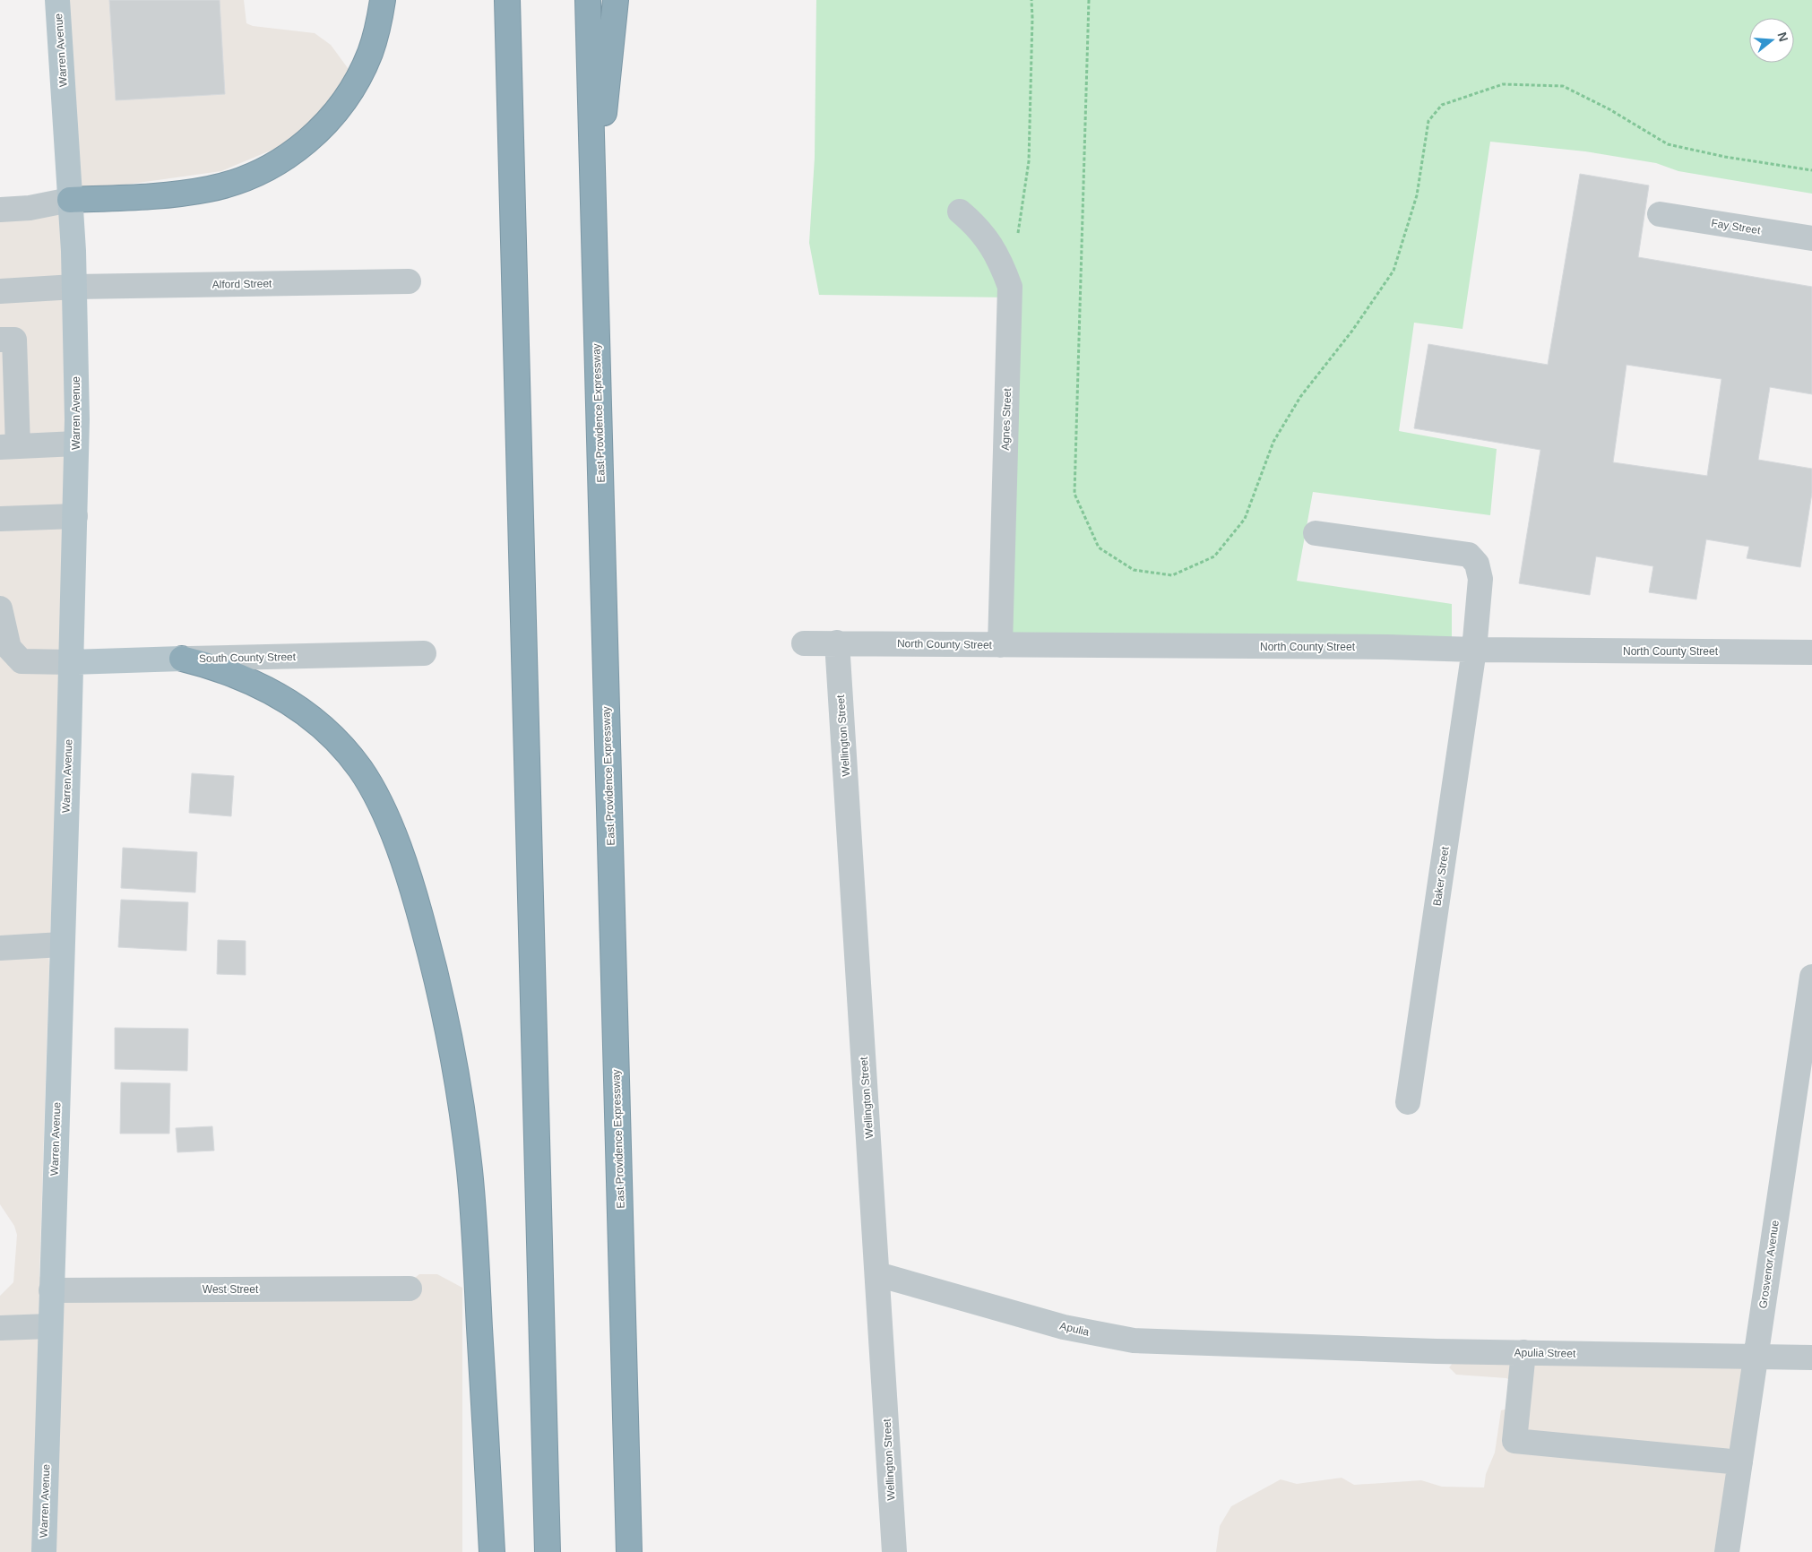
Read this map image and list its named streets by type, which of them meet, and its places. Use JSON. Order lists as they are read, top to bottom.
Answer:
{
  "streets": {
    "highway": ["East Providence Expressway"],
    "main road": ["Warren Avenue", "South County Street"],
    "street": [
      "Fay Street",
      "Alford Street",
      "Agnes Street",
      "North County Street",
      "Wellington Street",
      "Baker Street",
      "Grosvenor Avenue",
      "West Street",
      "Apulia",
      "Apulia Street"
    ]
  },
  "crossings": [
    ["Warren Avenue", "Alford Street"],
    ["Warren Avenue", "South County Street"],
    ["Warren Avenue", "West Street"],
    ["Agnes Street", "North County Street"],
    ["North County Street", "Wellington Street"],
    ["North County Street", "Baker Street"],
    ["Wellington Street", "Apulia"],
    ["Grosvenor Avenue", "Apulia Street"],
    ["Apulia", "Apulia Street"]
  ],
  "north": "right"
}
